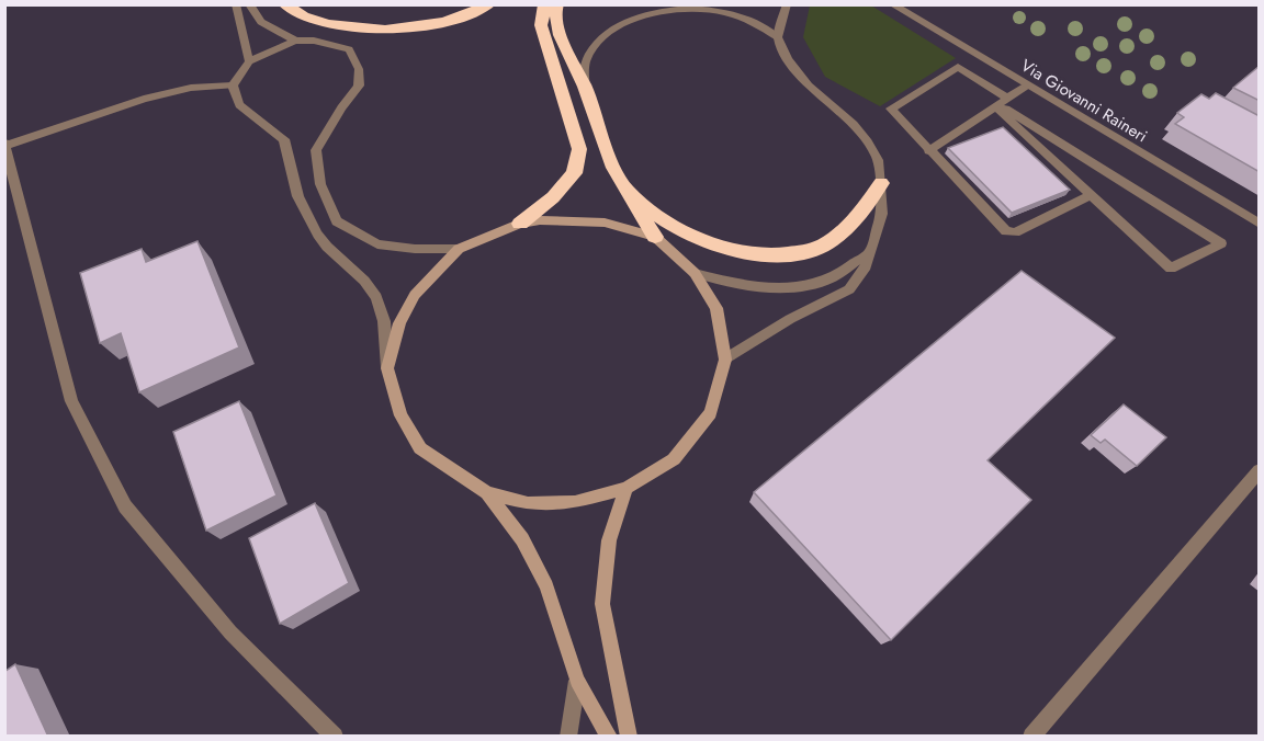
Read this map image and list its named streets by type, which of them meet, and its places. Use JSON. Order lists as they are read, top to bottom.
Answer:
{
  "streets": {
    "street": ["Via Giovanni Raineri"]
  }
}
